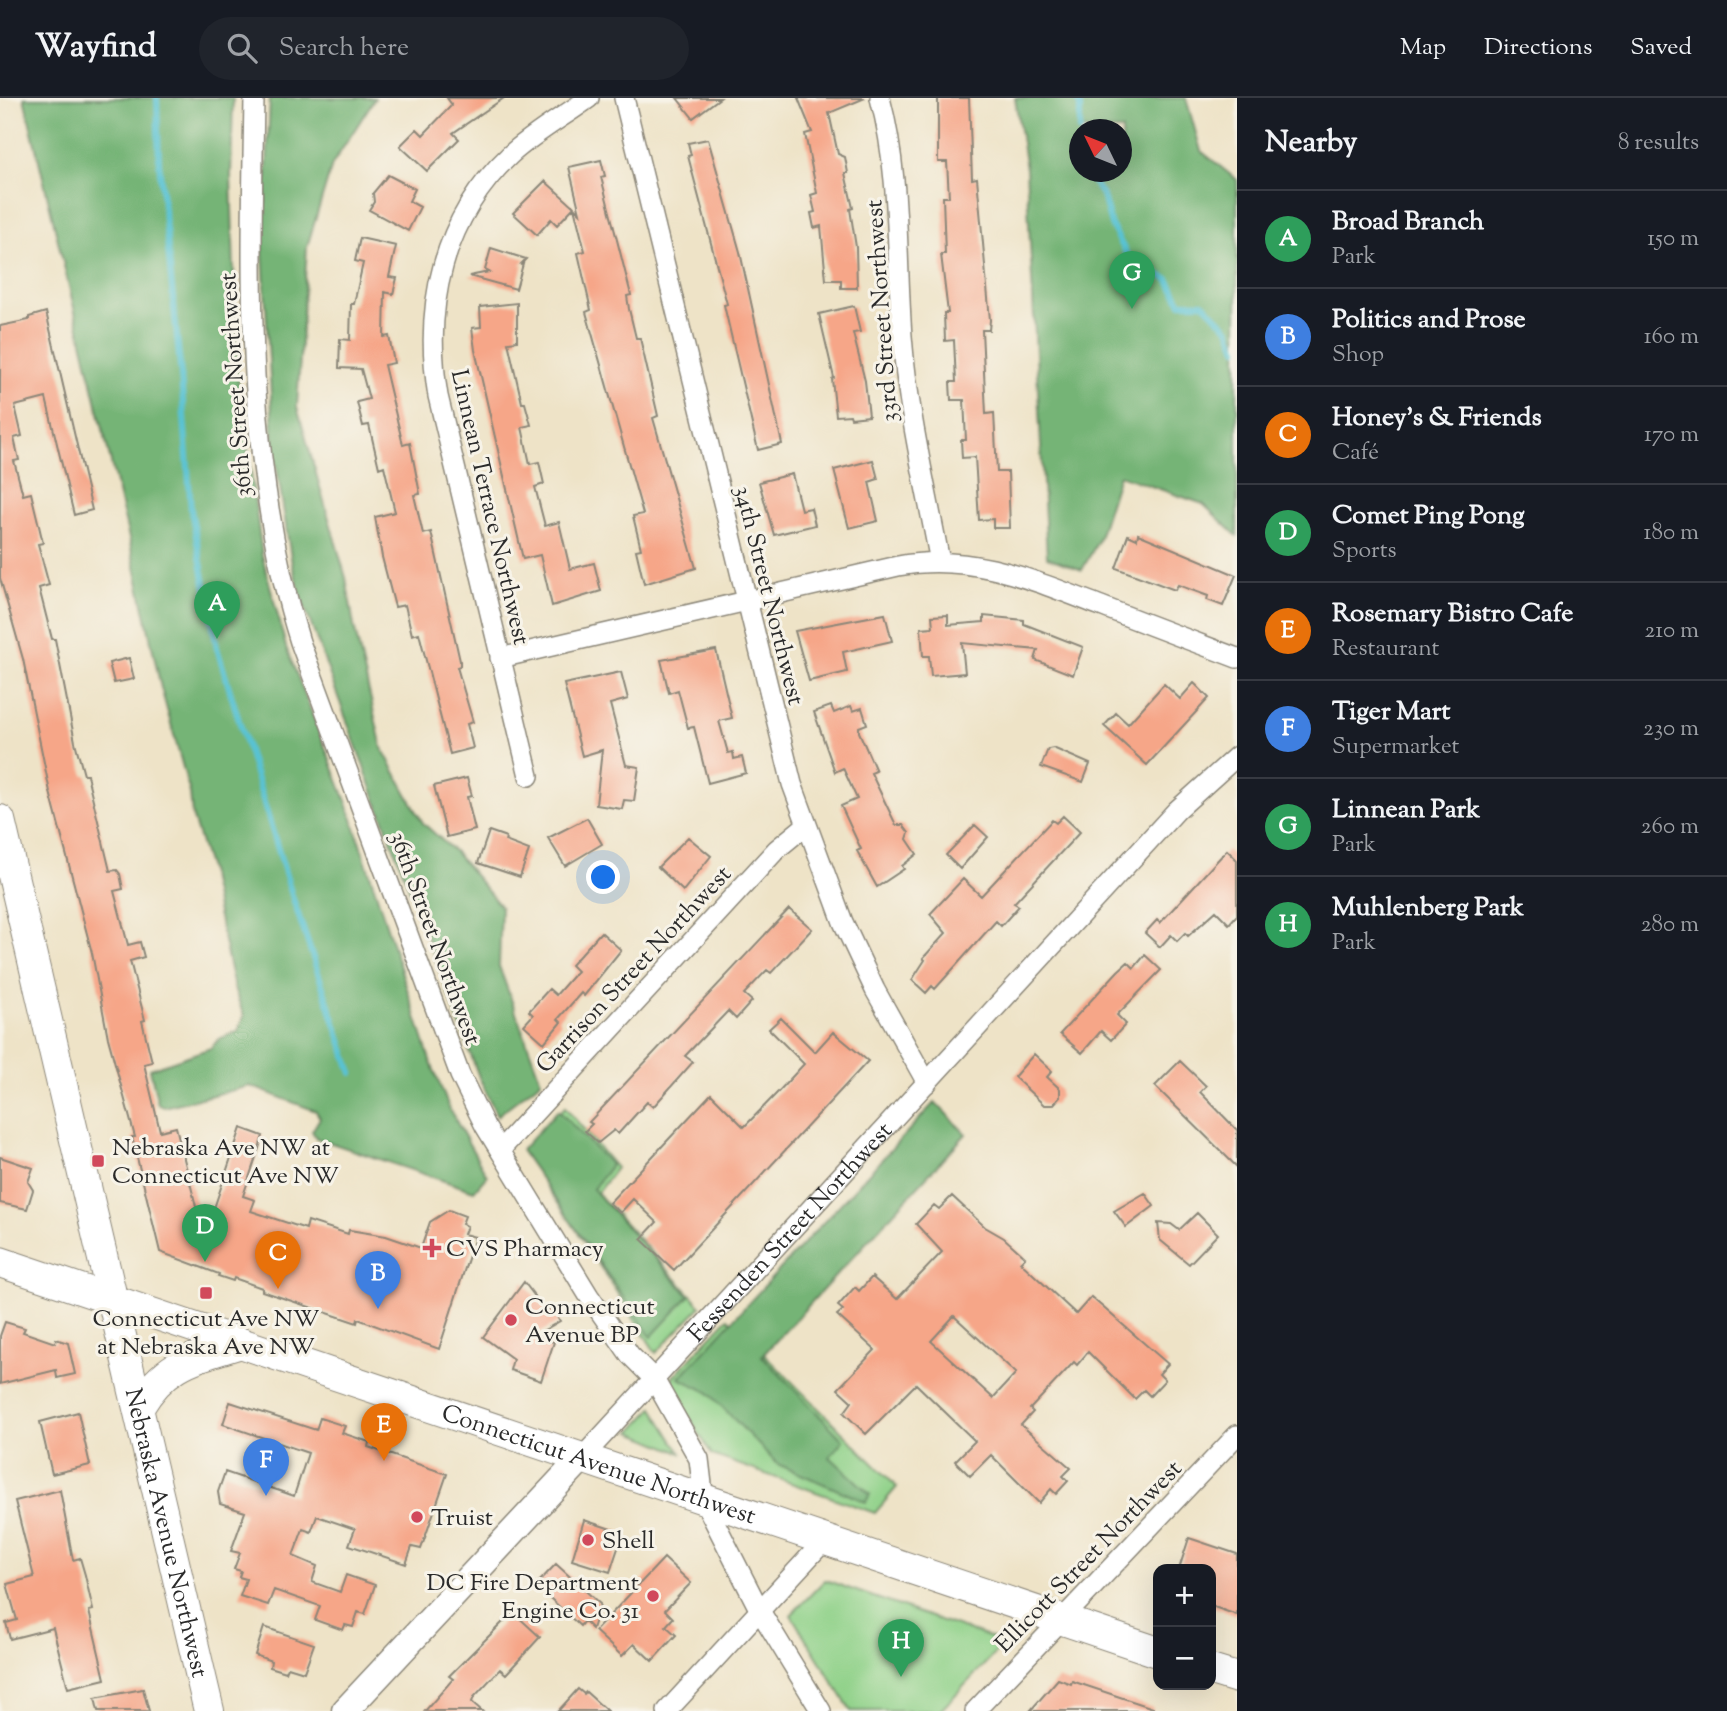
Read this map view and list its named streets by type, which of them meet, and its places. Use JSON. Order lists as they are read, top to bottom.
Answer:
{
  "streets": {
    "main road": ["Connecticut Avenue Northwest", "Nebraska Avenue Northwest"],
    "street": [
      "33rd Street Northwest",
      "36th Street Northwest",
      "Linnean Terrace Northwest",
      "34th Street Northwest",
      "Garrison Street Northwest",
      "Fessenden Street Northwest",
      "Ellicott Street Northwest"
    ]
  },
  "crossings": [
    ["36th Street Northwest", "Garrison Street Northwest"],
    ["36th Street Northwest", "Fessenden Street Northwest"],
    ["36th Street Northwest", "Connecticut Avenue Northwest"],
    ["34th Street Northwest", "Garrison Street Northwest"],
    ["34th Street Northwest", "Fessenden Street Northwest"],
    ["Fessenden Street Northwest", "Connecticut Avenue Northwest"],
    ["Connecticut Avenue Northwest", "Nebraska Avenue Northwest"],
    ["Connecticut Avenue Northwest", "Ellicott Street Northwest"]
  ],
  "places": {
    "transit": ["Nebraska Ave NW at Connecticut Ave NW", "Connecticut Ave NW at Nebraska Ave NW"],
    "health": ["CVS Pharmacy"],
    "other": [
      "Connecticut Avenue BP",
      "Truist",
      "Shell",
      "DC Fire Department Engine Co. 31"
    ]
  },
  "north": "top left",
  "page": {
    "header": "Wayfind",
    "search": "Search here",
    "nav": ["Map", "Directions", "Saved"],
    "heading": ["Nearby", "8 results"],
    "list": [
      {
        "mark": "A",
        "name": "Broad Branch",
        "note": "Park",
        "value": "150 m"
      },
      {
        "mark": "B",
        "name": "Politics and Prose",
        "note": "Shop",
        "value": "160 m"
      },
      {
        "mark": "C",
        "name": "Honey's & Friends",
        "note": "Café",
        "value": "170 m"
      },
      {
        "mark": "D",
        "name": "Comet Ping Pong",
        "note": "Sports",
        "value": "180 m"
      },
      {
        "mark": "E",
        "name": "Rosemary Bistro Cafe",
        "note": "Restaurant",
        "value": "210 m"
      },
      {
        "mark": "F",
        "name": "Tiger Mart",
        "note": "Supermarket",
        "value": "230 m"
      },
      {
        "mark": "G",
        "name": "Linnean Park",
        "note": "Park",
        "value": "260 m"
      },
      {
        "mark": "H",
        "name": "Muhlenberg Park",
        "note": "Park",
        "value": "280 m"
      }
    ],
    "pins": [
      "G",
      "A",
      "D",
      "C",
      "B",
      "E",
      "F",
      "H"
    ],
    "map_buttons": ["+", "−"]
  }
}
